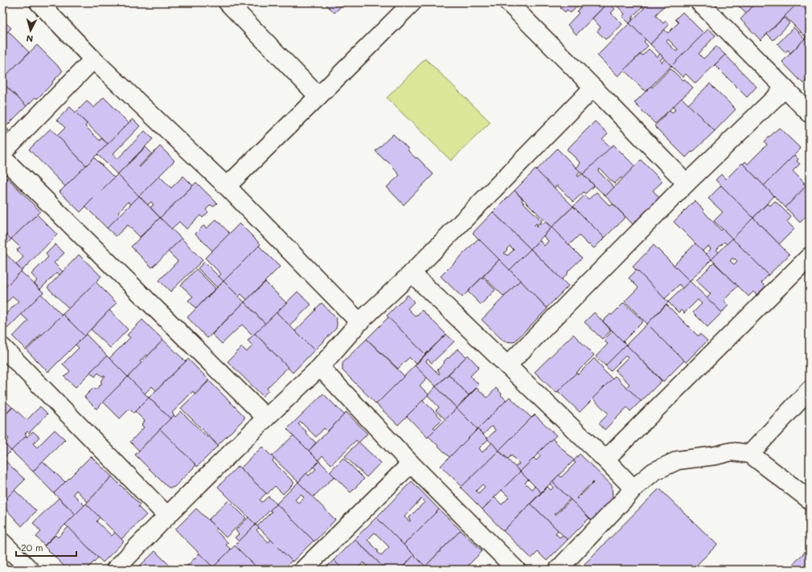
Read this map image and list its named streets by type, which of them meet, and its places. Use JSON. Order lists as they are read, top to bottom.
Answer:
{
  "scale_bar": "20 m",
  "north": "bottom"
}
